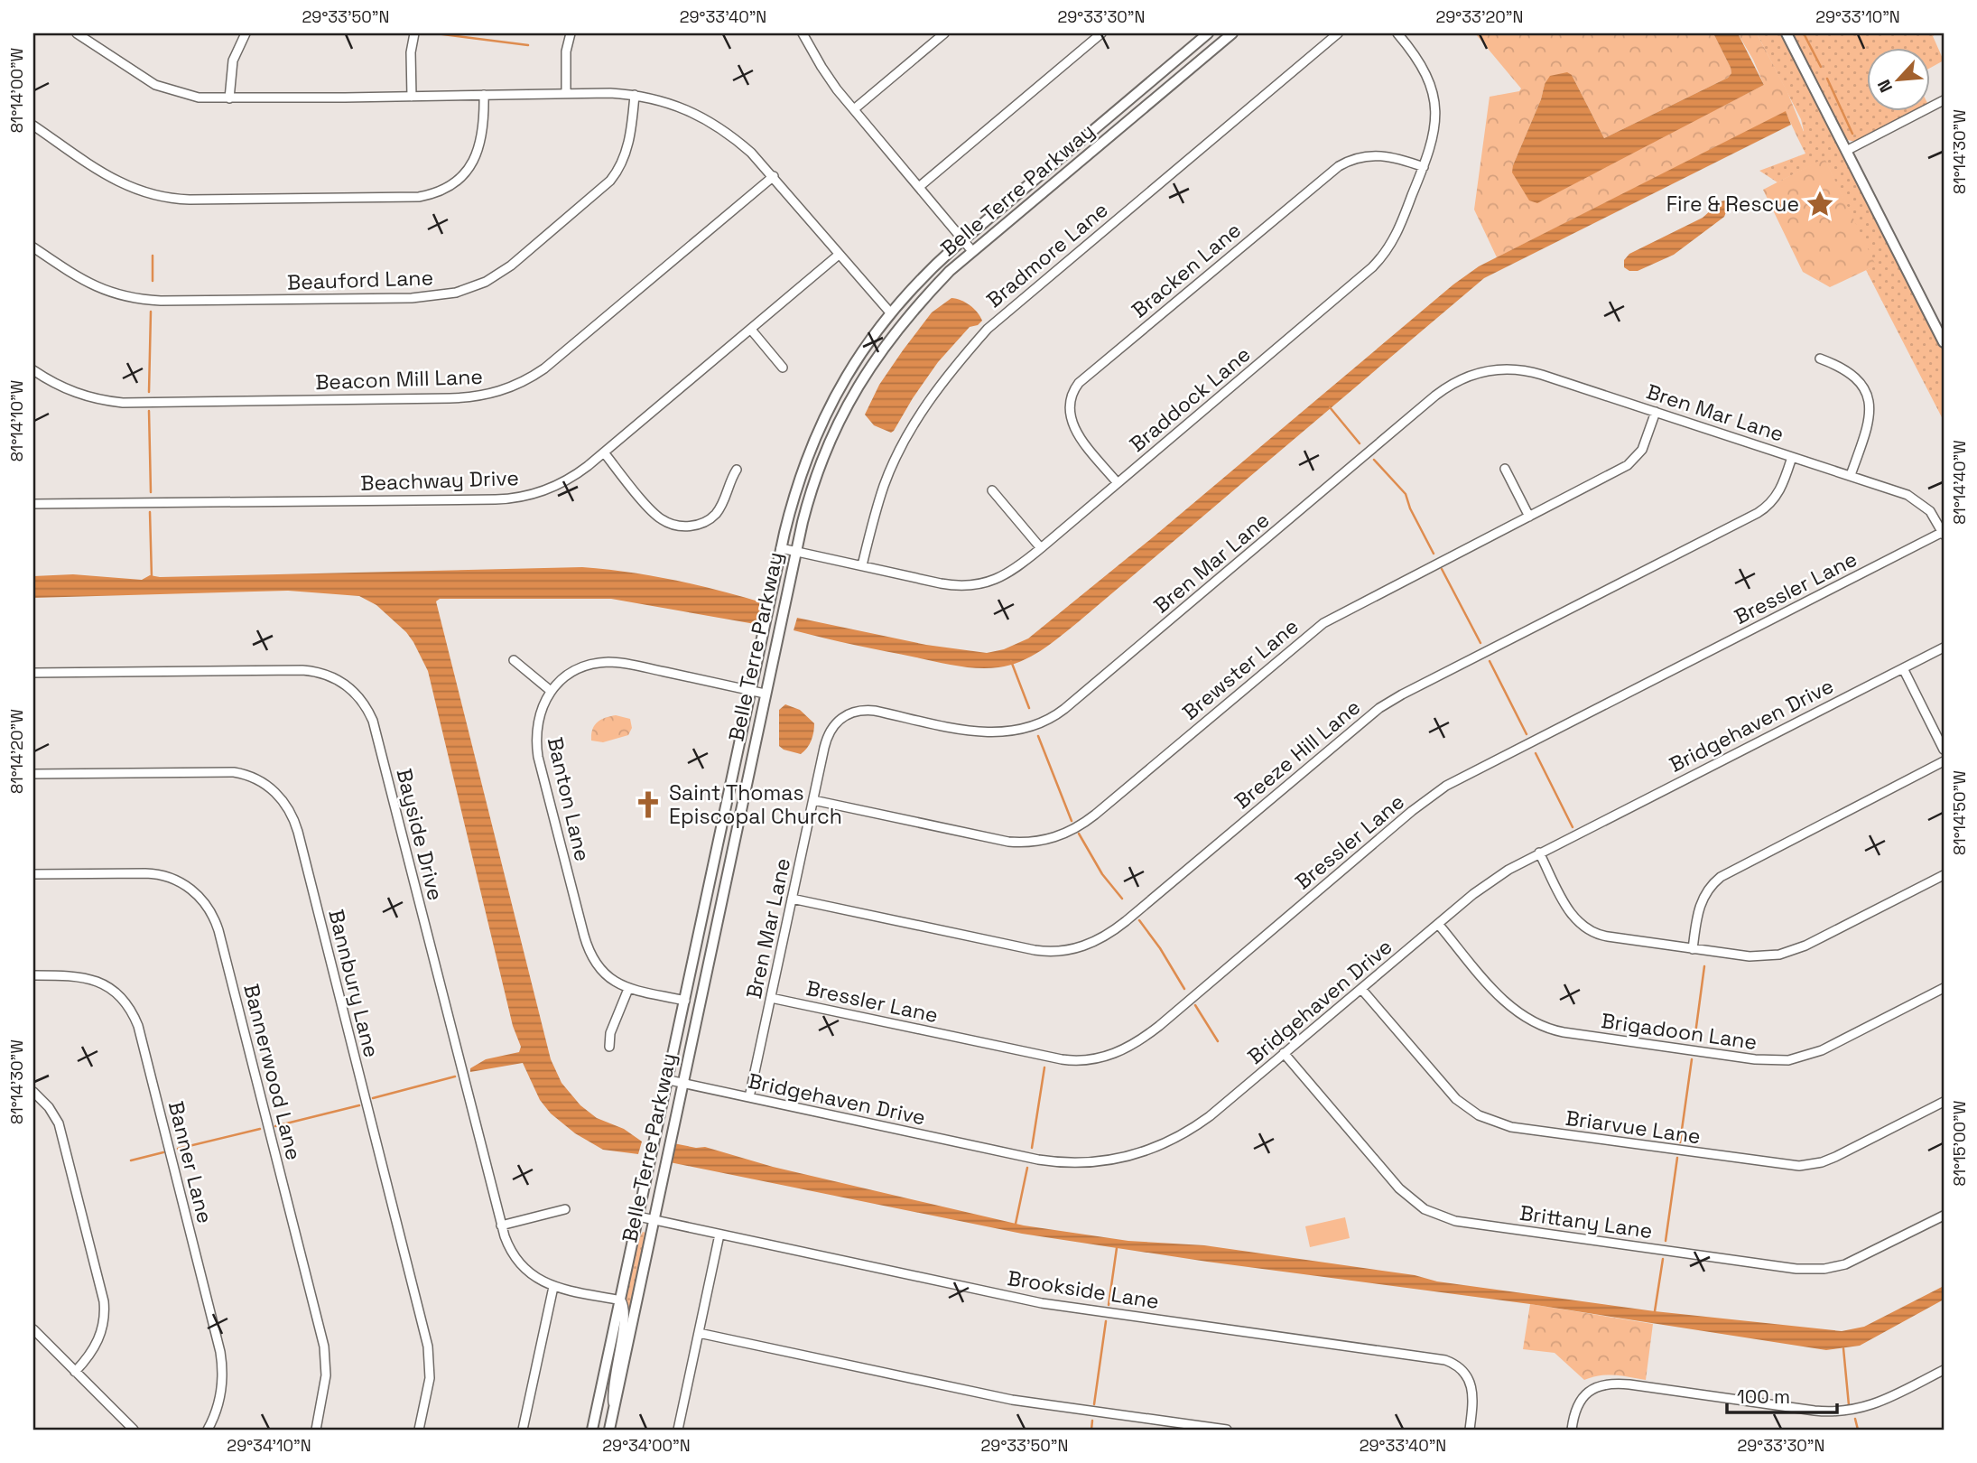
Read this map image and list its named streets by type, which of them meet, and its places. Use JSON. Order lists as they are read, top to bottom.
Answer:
{
  "streets": {
    "main road": ["Belle Terre Parkway"],
    "street": [
      "Bradmore Lane",
      "Bracken Lane",
      "Beauford Lane",
      "Beacon Mill Lane",
      "Braddock Lane",
      "Bren Mar Lane",
      "Beachway Drive",
      "Bressler Lane",
      "Brewster Lane",
      "Bridgehaven Drive",
      "Breeze Hill Lane",
      "Banton Lane",
      "Bayside Drive",
      "Bannbury Lane",
      "Brigadoon Lane",
      "Bannerwood Lane",
      "Briarvue Lane",
      "Banner Lane",
      "Brittany Lane",
      "Brookside Lane"
    ]
  },
  "crossings": [
    ["Belle Terre Parkway", "Braddock Lane"],
    ["Belle Terre Parkway", "Bridgehaven Drive"],
    ["Belle Terre Parkway", "Banton Lane"],
    ["Belle Terre Parkway", "Bayside Drive"],
    ["Belle Terre Parkway", "Brookside Lane"],
    ["Bradmore Lane", "Braddock Lane"],
    ["Bracken Lane", "Braddock Lane"],
    ["Bren Mar Lane", "Bressler Lane"],
    ["Bren Mar Lane", "Brewster Lane"],
    ["Bren Mar Lane", "Bridgehaven Drive"],
    ["Bren Mar Lane", "Breeze Hill Lane"],
    ["Bridgehaven Drive", "Brigadoon Lane"],
    ["Bridgehaven Drive", "Briarvue Lane"],
    ["Bridgehaven Drive", "Brittany Lane"]
  ],
  "places": {
    "place": ["Fire & Rescue"],
    "church": ["Saint Thomas Episcopal Church"]
  },
  "scale_bar": "100 m",
  "north": "bottom left",
  "coordinates": [
    "29°33'50\"N",
    "29°33'40\"N",
    "29°33'30\"N",
    "29°33'20\"N",
    "29°33'10\"N",
    "81°14'00\"W",
    "81°14'30\"W",
    "81°14'10\"W",
    "81°14'40\"W",
    "81°14'20\"W",
    "81°14'50\"W",
    "81°15'00\"W",
    "29°34'10\"N",
    "29°34'00\"N"
  ]
}
